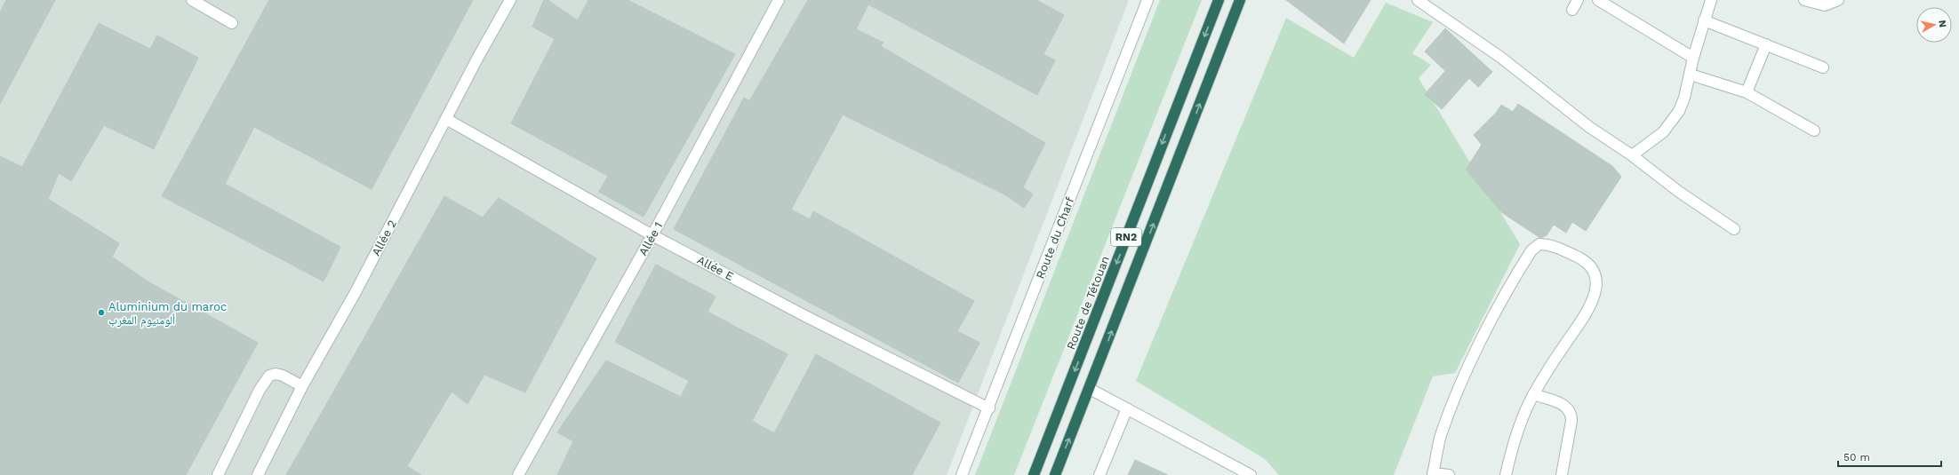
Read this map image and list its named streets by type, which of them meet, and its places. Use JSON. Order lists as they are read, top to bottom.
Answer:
{
  "streets": {
    "highway": ["RN2", "Route de Tétouan"],
    "street": [
      "Allée 2",
      "Route du Charf",
      "Allée 1",
      "Allée E"
    ]
  },
  "crossings": [
    ["Allée 2", "Allée E"],
    ["Route du Charf", "Allée E"],
    ["Allée 1", "Allée E"]
  ],
  "places": ["Aluminium du maroc ألومنيوم المغرب"],
  "scale_bar": "50 m",
  "north": "right"
}
